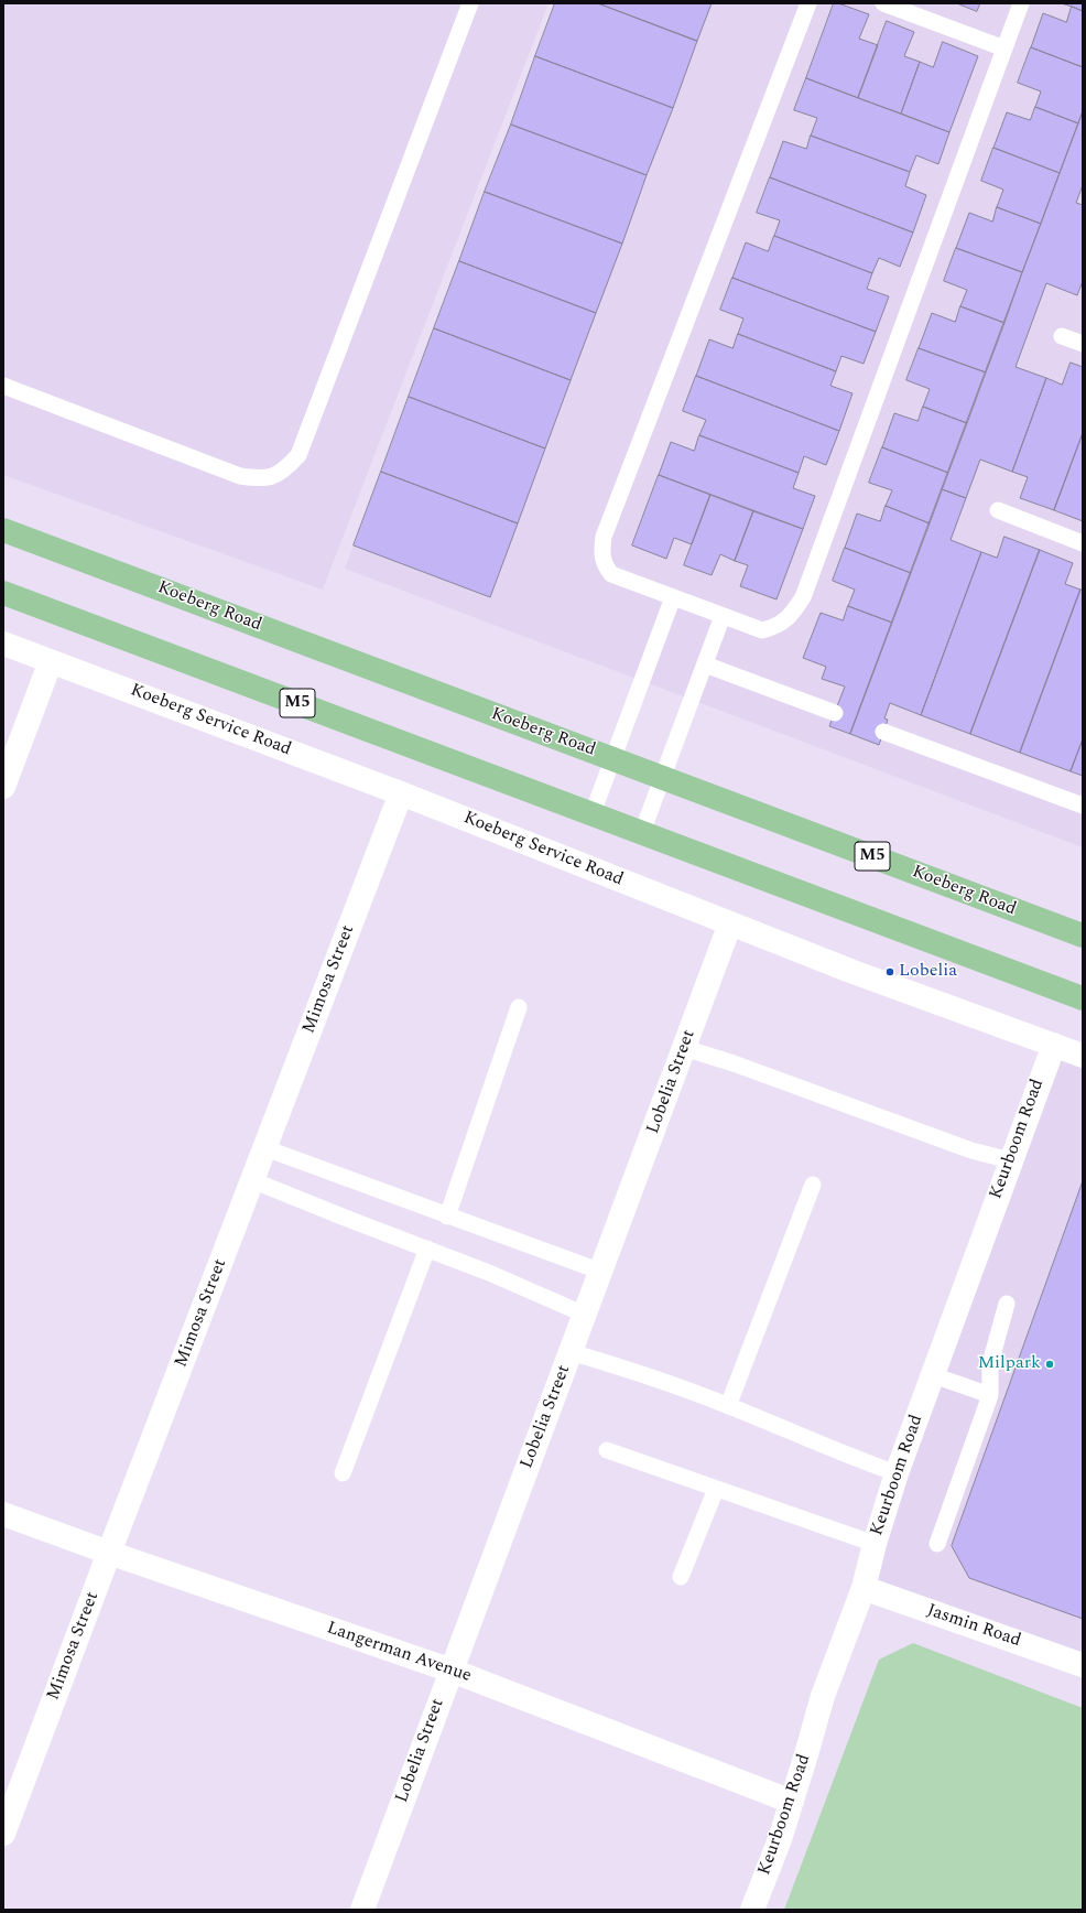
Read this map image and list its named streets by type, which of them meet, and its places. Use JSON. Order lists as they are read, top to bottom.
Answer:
{
  "streets": {
    "main road": ["Koeberg Road", "M5"],
    "street": [
      "Koeberg Service Road",
      "Mimosa Street",
      "Lobelia Street",
      "Keurboom Road",
      "Jasmin Road",
      "Langerman Avenue"
    ]
  },
  "crossings": [
    ["Koeberg Service Road", "Mimosa Street"],
    ["Koeberg Service Road", "Lobelia Street"],
    ["Koeberg Service Road", "Keurboom Road"],
    ["Mimosa Street", "Langerman Avenue"],
    ["Lobelia Street", "Langerman Avenue"],
    ["Keurboom Road", "Jasmin Road"],
    ["Keurboom Road", "Langerman Avenue"]
  ],
  "places": ["Lobelia", "Milpark"]
}
